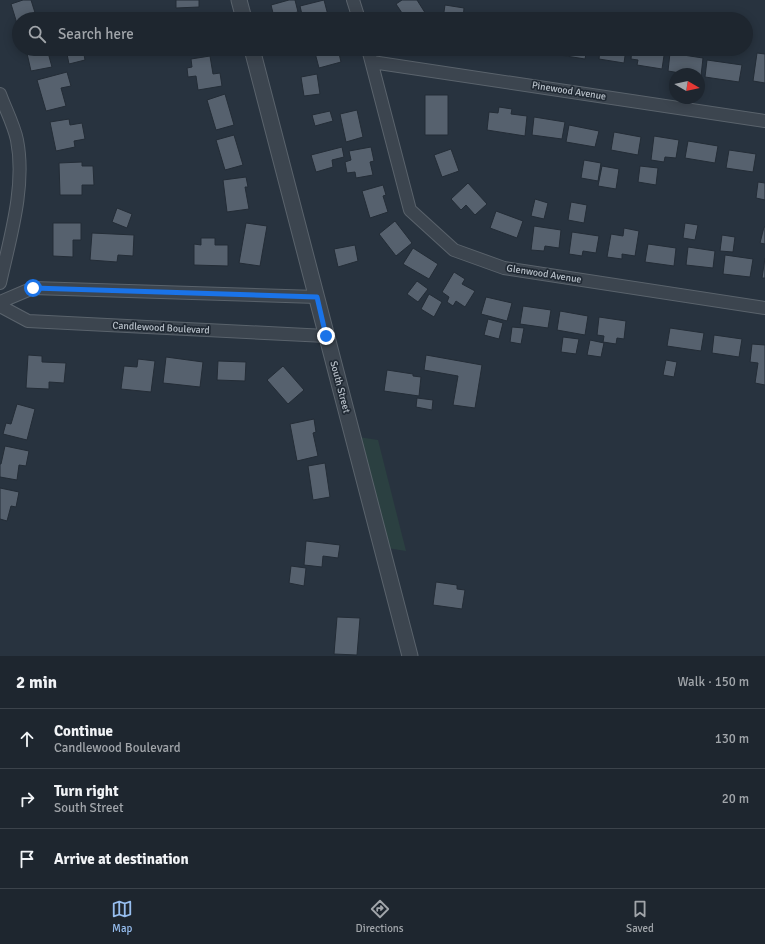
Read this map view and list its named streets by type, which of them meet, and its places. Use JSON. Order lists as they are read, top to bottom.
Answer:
{
  "streets": {
    "street": [
      "Pinewood Avenue",
      "Glenwood Avenue",
      "Candlewood Boulevard",
      "South Street"
    ]
  },
  "crossings": [
    ["Pinewood Avenue", "Glenwood Avenue"],
    ["Candlewood Boulevard", "South Street"]
  ],
  "north": "right",
  "page": {
    "search": "Search here",
    "heading": ["2 min", "Walk · 150 m"],
    "list": [
      ["Continue", "Candlewood Boulevard", "130 m"],
      ["Turn right", "South Street", "20 m"],
      "Arrive at destination"
    ],
    "nav": ["Map", "Directions", "Saved"]
  }
}
